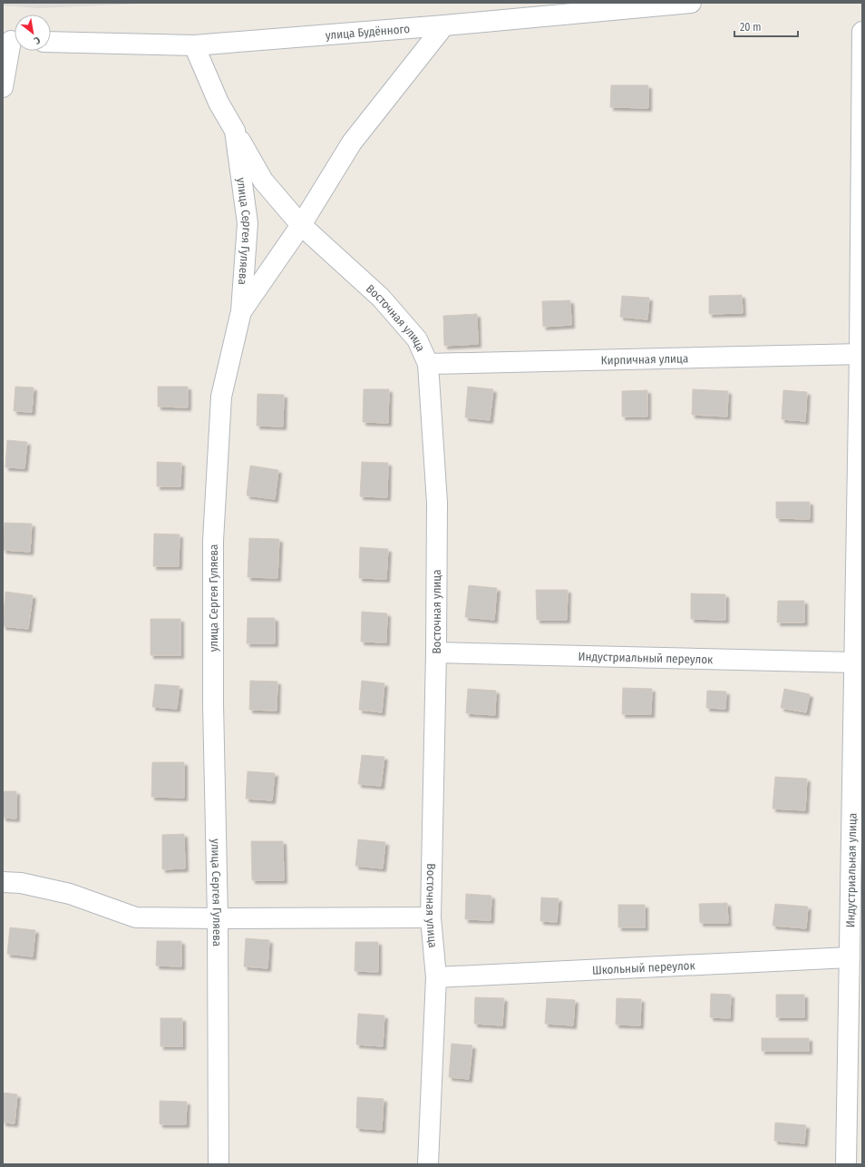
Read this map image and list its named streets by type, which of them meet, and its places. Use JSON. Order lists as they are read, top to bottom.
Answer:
{
  "streets": {
    "street": [
      "улица Будённого",
      "улица Сергея Гуляева",
      "Восточная улица",
      "Кирпичная улица",
      "Индустриальный переулок",
      "Индустриальная улица",
      "Школьный переулок"
    ]
  },
  "crossings": [
    ["улица Будённого", "улица Сергея Гуляева"],
    ["улица Сергея Гуляева", "Восточная улица"],
    ["Восточная улица", "Кирпичная улица"],
    ["Восточная улица", "Индустриальный переулок"],
    ["Восточная улица", "Школьный переулок"],
    ["Кирпичная улица", "Индустриальная улица"],
    ["Индустриальный переулок", "Индустриальная улица"],
    ["Индустриальная улица", "Школьный переулок"]
  ],
  "scale_bar": "20 m",
  "north": "bottom right"
}
